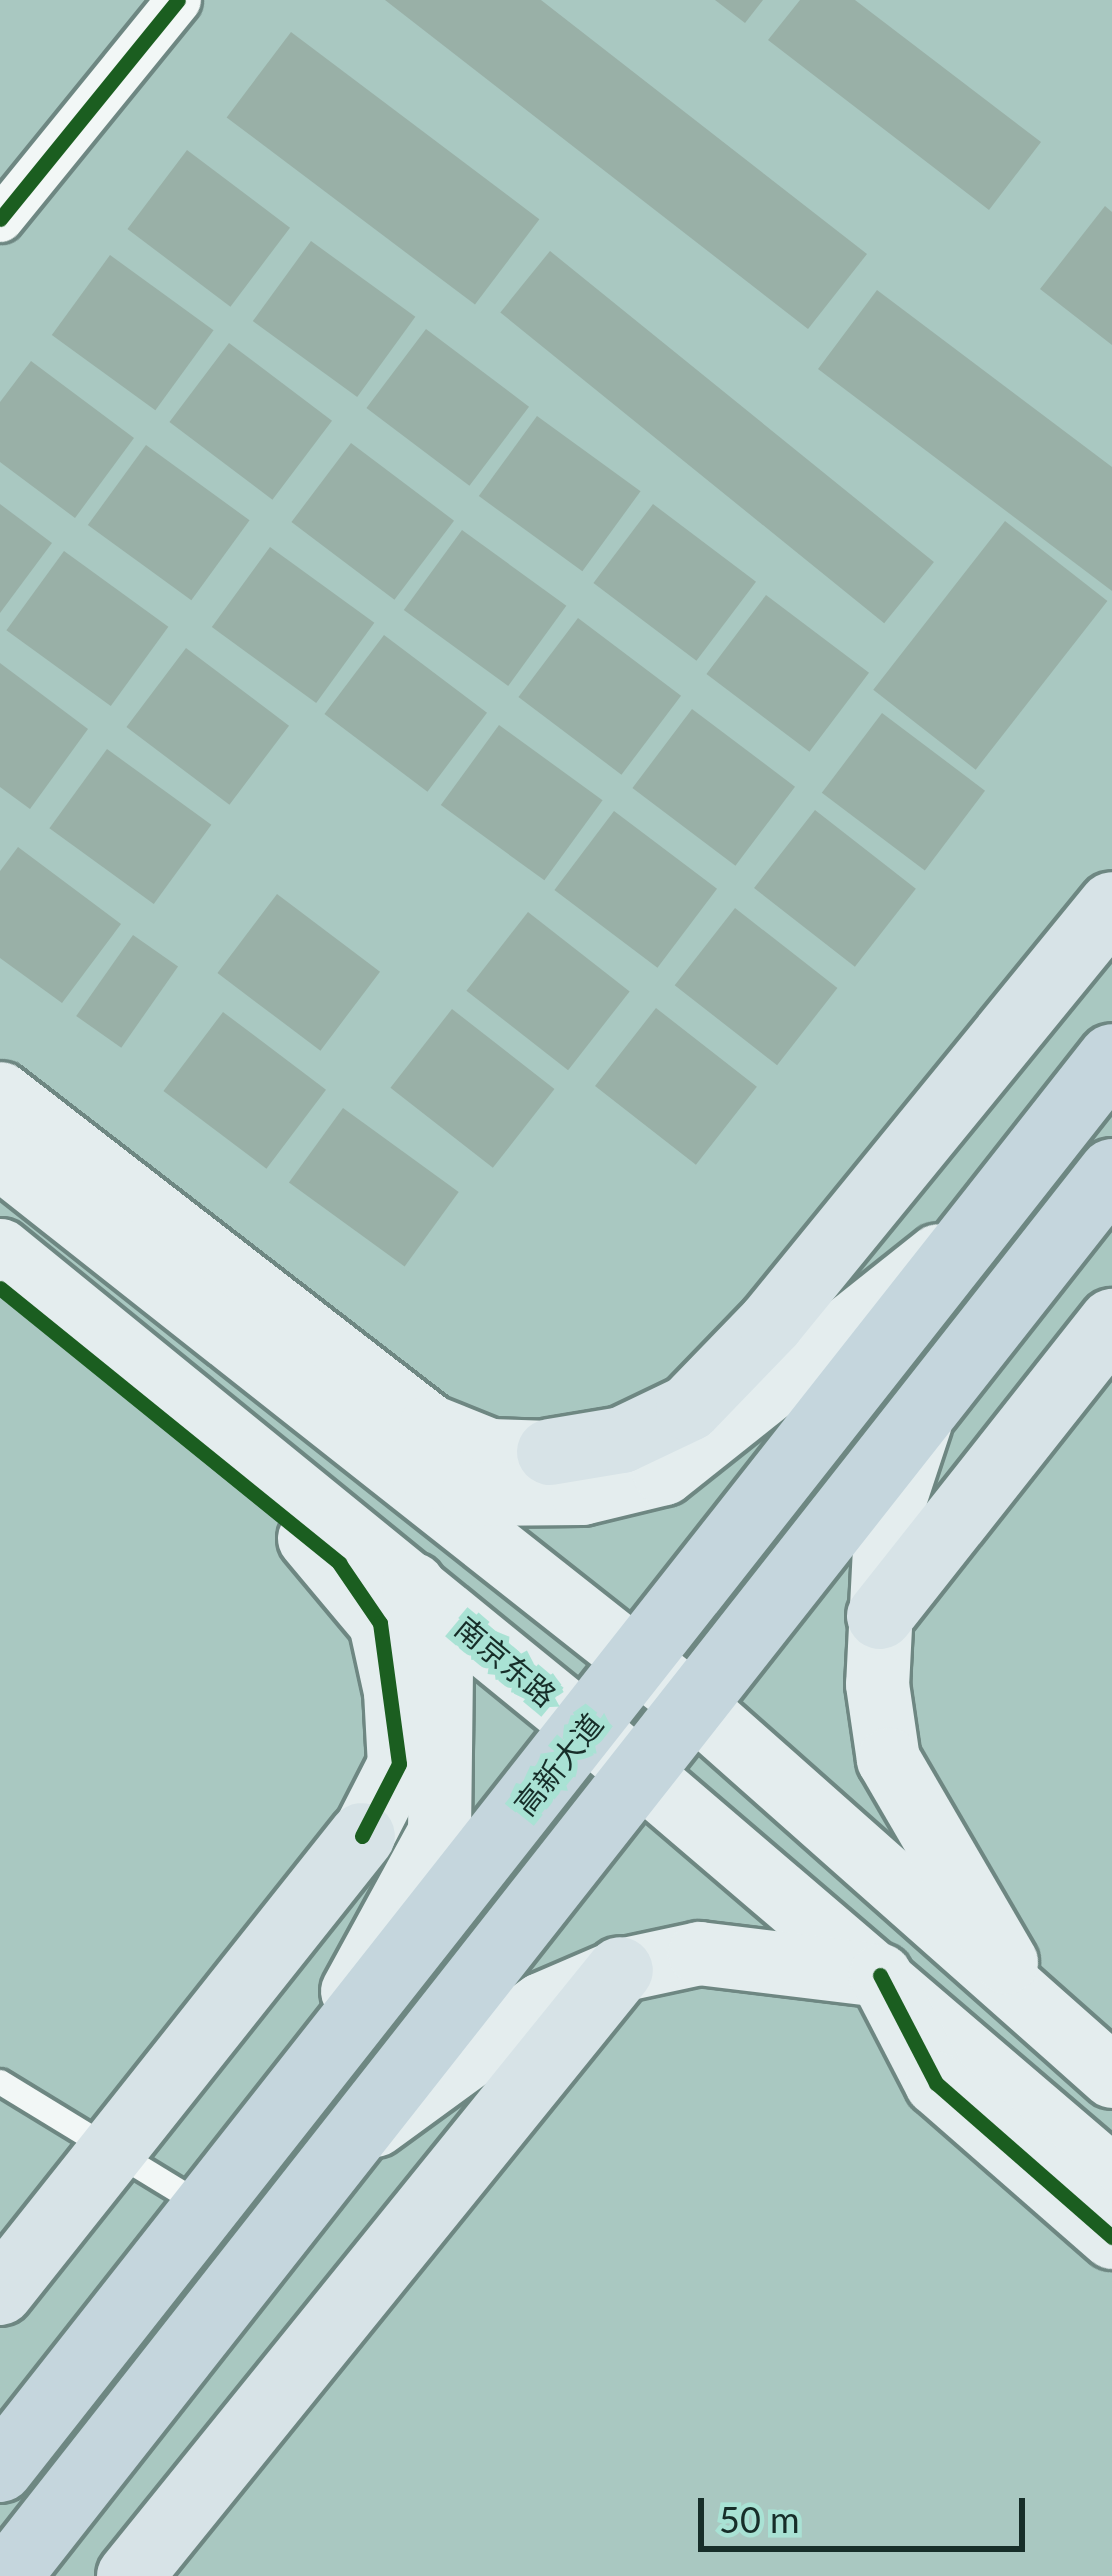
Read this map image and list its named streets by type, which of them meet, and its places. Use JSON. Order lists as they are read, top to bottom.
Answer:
{
  "streets": {
    "highway": ["高新大道"],
    "main road": ["南京东路"]
  },
  "crossings": [
    ["南京东路", "高新大道"]
  ],
  "scale_bar": "50 m"
}
